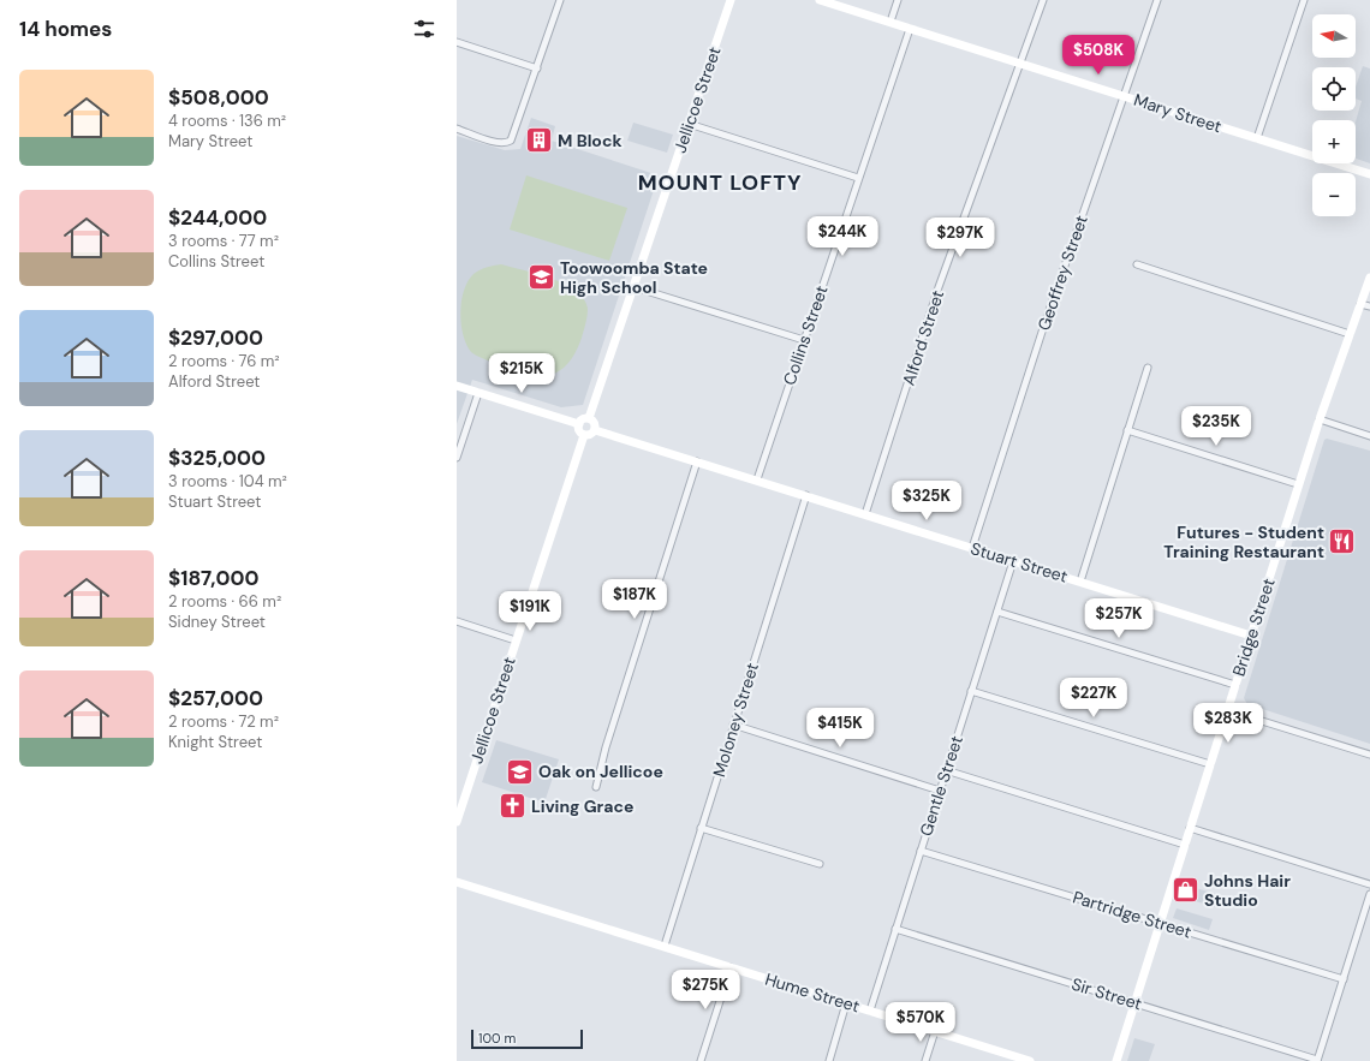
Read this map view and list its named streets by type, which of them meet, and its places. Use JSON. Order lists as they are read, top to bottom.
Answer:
{
  "streets": {
    "street": [
      "Jellicoe Street",
      "Mary Street",
      "Geoffrey Street",
      "Collins Street",
      "Alford Street",
      "Stuart Street",
      "Bridge Street",
      "Moloney Street",
      "Gentle Street",
      "Partridge Street",
      "Hume Street",
      "Sir Street"
    ]
  },
  "crossings": [
    ["Jellicoe Street", "Stuart Street"],
    ["Mary Street", "Geoffrey Street"],
    ["Mary Street", "Collins Street"],
    ["Mary Street", "Alford Street"],
    ["Geoffrey Street", "Stuart Street"],
    ["Collins Street", "Stuart Street"],
    ["Alford Street", "Stuart Street"],
    ["Stuart Street", "Bridge Street"],
    ["Stuart Street", "Moloney Street"],
    ["Stuart Street", "Gentle Street"],
    ["Bridge Street", "Partridge Street"],
    ["Bridge Street", "Sir Street"],
    ["Moloney Street", "Hume Street"],
    ["Gentle Street", "Partridge Street"],
    ["Gentle Street", "Hume Street"],
    ["Gentle Street", "Sir Street"]
  ],
  "districts": ["MOUNT LOFTY"],
  "places": {
    "building": ["M Block"],
    "school or university": ["Toowoomba State High School", "Oak on Jellicoe"],
    "restaurant": ["Futures - Student Training Restaurant"],
    "church": ["Living Grace"],
    "shop": ["Johns Hair Studio"]
  },
  "scale_bar": "100 m",
  "north": "left",
  "page": {
    "heading": "14 homes",
    "map_buttons": ["+", "−"],
    "price": [
      "$508K",
      "$244K",
      "$297K",
      "$215K",
      "$235K",
      "$325K",
      "$187K",
      "$191K",
      "$257K",
      "$227K",
      "$283K",
      "$415K",
      "$275K",
      "$570K"
    ],
    "list": [
      {
        "name": "$508,000",
        "note": "4 rooms · 136 m² · Mary Street"
      },
      {
        "name": "$244,000",
        "note": "3 rooms · 77 m² · Collins Street"
      },
      {
        "name": "$297,000",
        "note": "2 rooms · 76 m² · Alford Street"
      },
      {
        "name": "$325,000",
        "note": "3 rooms · 104 m² · Stuart Street"
      },
      {
        "name": "$187,000",
        "note": "2 rooms · 66 m² · Sidney Street"
      },
      {
        "name": "$257,000",
        "note": "2 rooms · 72 m² · Knight Street"
      }
    ],
    "scale": "100 m"
  }
}
